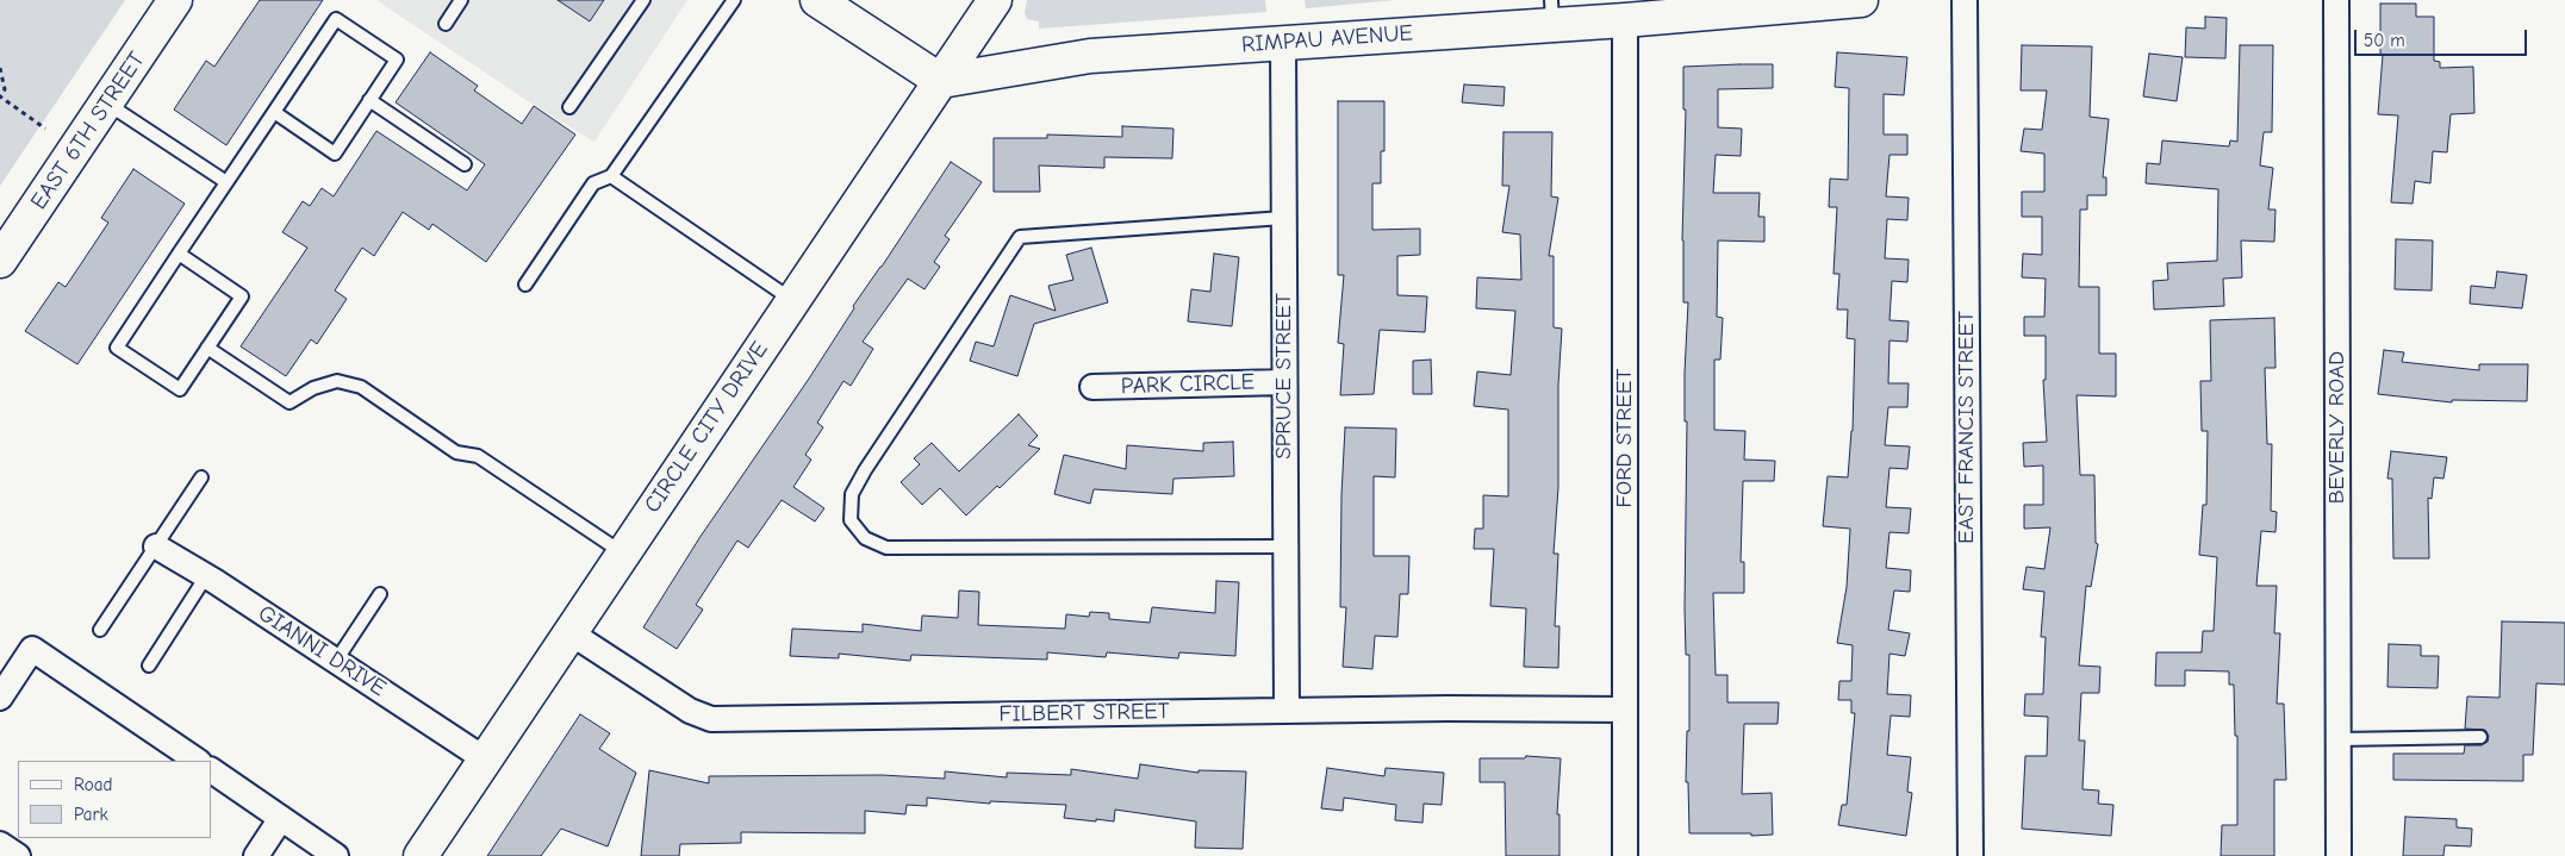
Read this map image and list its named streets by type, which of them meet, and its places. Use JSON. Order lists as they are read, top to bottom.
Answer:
{
  "streets": {
    "main road": ["RIMPAU AVENUE", "EAST 6TH STREET", "CIRCLE CITY DRIVE"],
    "street": [
      "SPRUCE STREET",
      "PARK CIRCLE",
      "EAST FRANCIS STREET",
      "BEVERLY ROAD",
      "FORD STREET",
      "GIANNI DRIVE",
      "FILBERT STREET"
    ]
  },
  "crossings": [
    ["RIMPAU AVENUE", "SPRUCE STREET"],
    ["RIMPAU AVENUE", "CIRCLE CITY DRIVE"],
    ["RIMPAU AVENUE", "FORD STREET"],
    ["SPRUCE STREET", "PARK CIRCLE"],
    ["SPRUCE STREET", "FILBERT STREET"],
    ["CIRCLE CITY DRIVE", "GIANNI DRIVE"],
    ["CIRCLE CITY DRIVE", "FILBERT STREET"],
    ["FORD STREET", "FILBERT STREET"]
  ],
  "legend": ["Road", "Park"],
  "scale_bar": "50 m"
}
